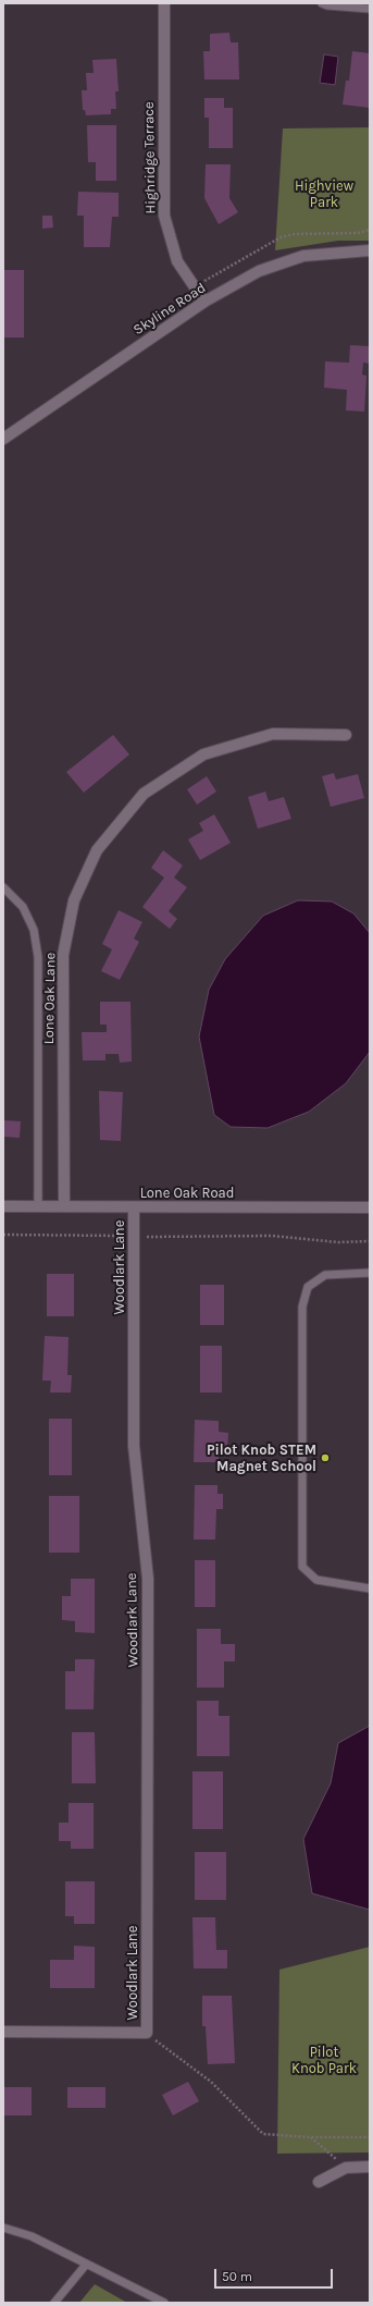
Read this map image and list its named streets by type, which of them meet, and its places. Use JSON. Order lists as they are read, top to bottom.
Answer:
{
  "streets": {
    "street": [
      "Highridge Terrace",
      "Skyline Road",
      "Lone Oak Lane",
      "Lone Oak Road",
      "Woodlark Lane"
    ]
  },
  "crossings": [
    ["Highridge Terrace", "Skyline Road"],
    ["Lone Oak Lane", "Lone Oak Road"],
    ["Lone Oak Road", "Woodlark Lane"]
  ],
  "parks": ["Highview Park", "Pilot Knob Park"],
  "places": ["Pilot Knob STEM Magnet School"],
  "scale_bar": "50 m"
}
